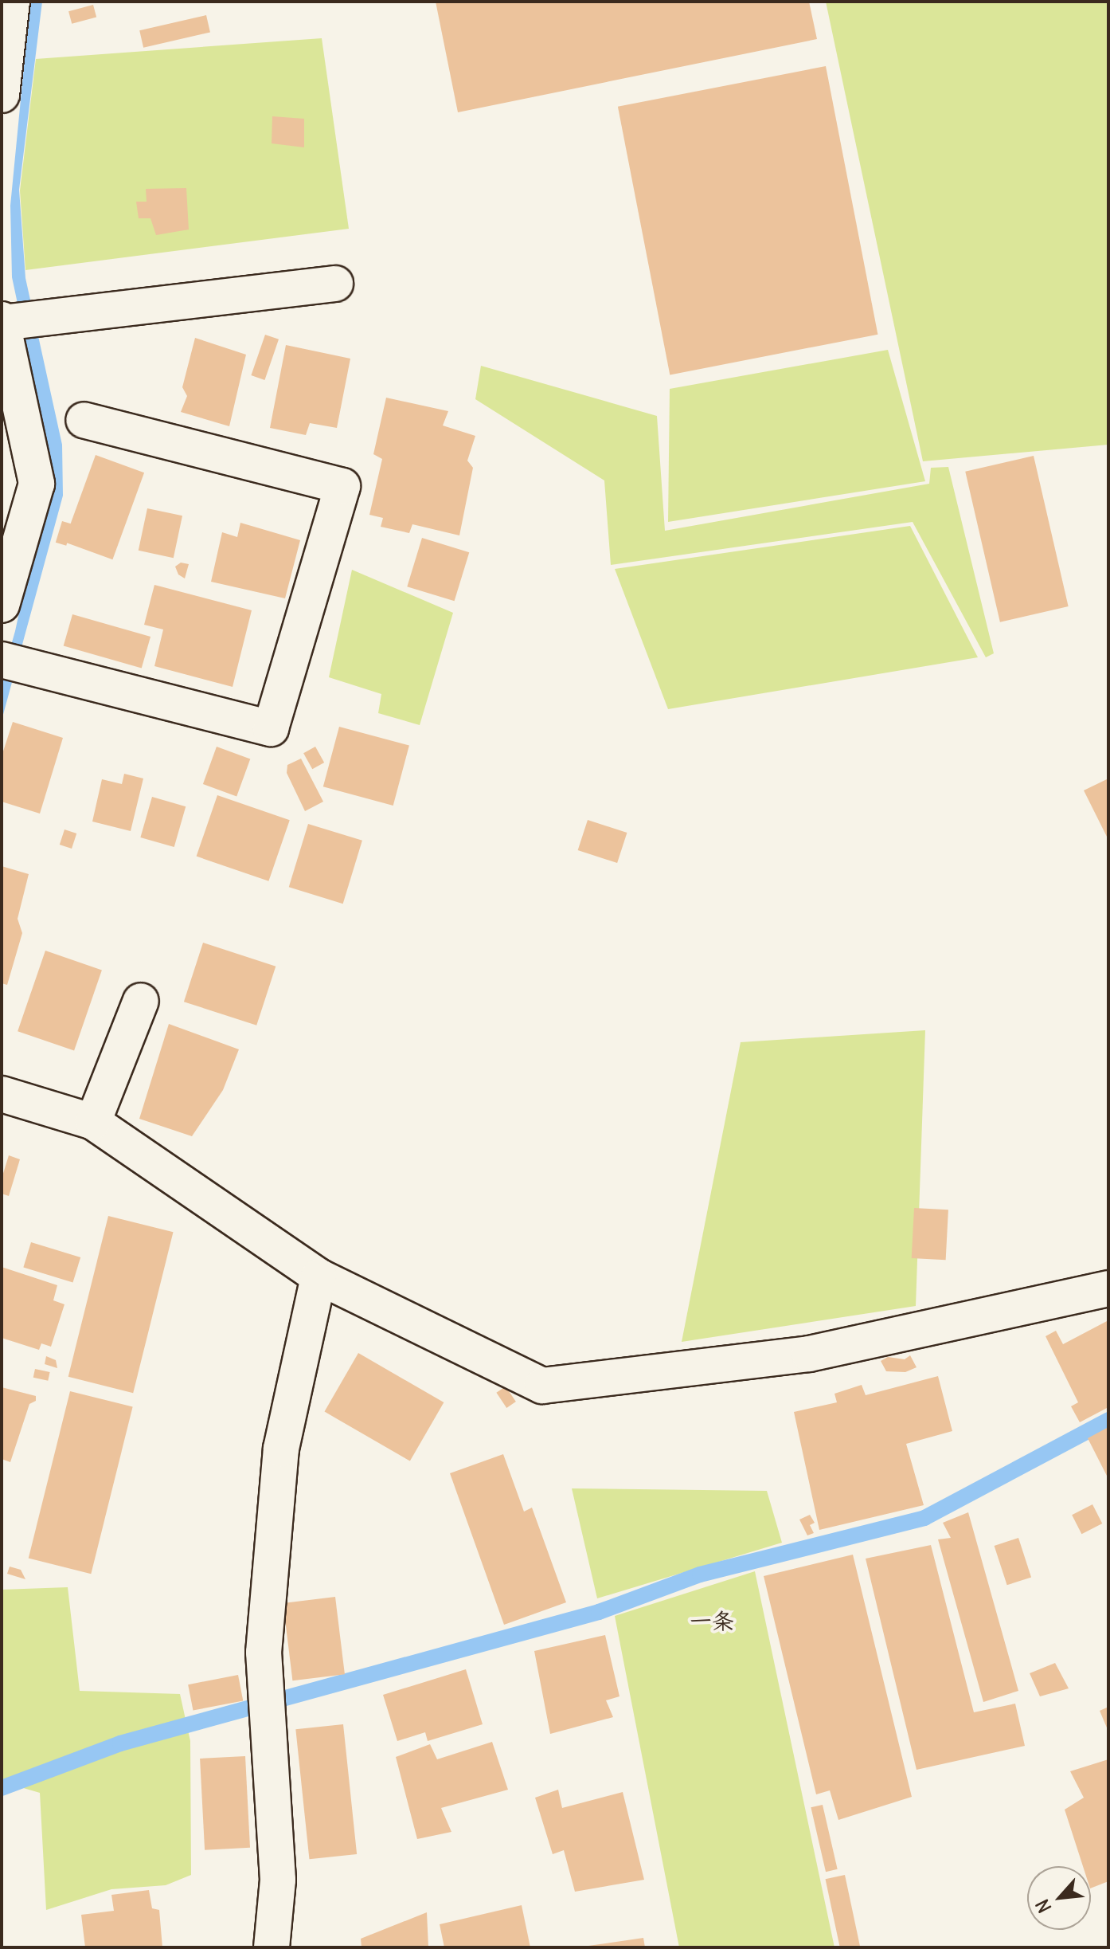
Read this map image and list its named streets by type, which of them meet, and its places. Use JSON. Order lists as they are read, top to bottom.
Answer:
{
  "districts": ["一条"],
  "north": "bottom left"
}
